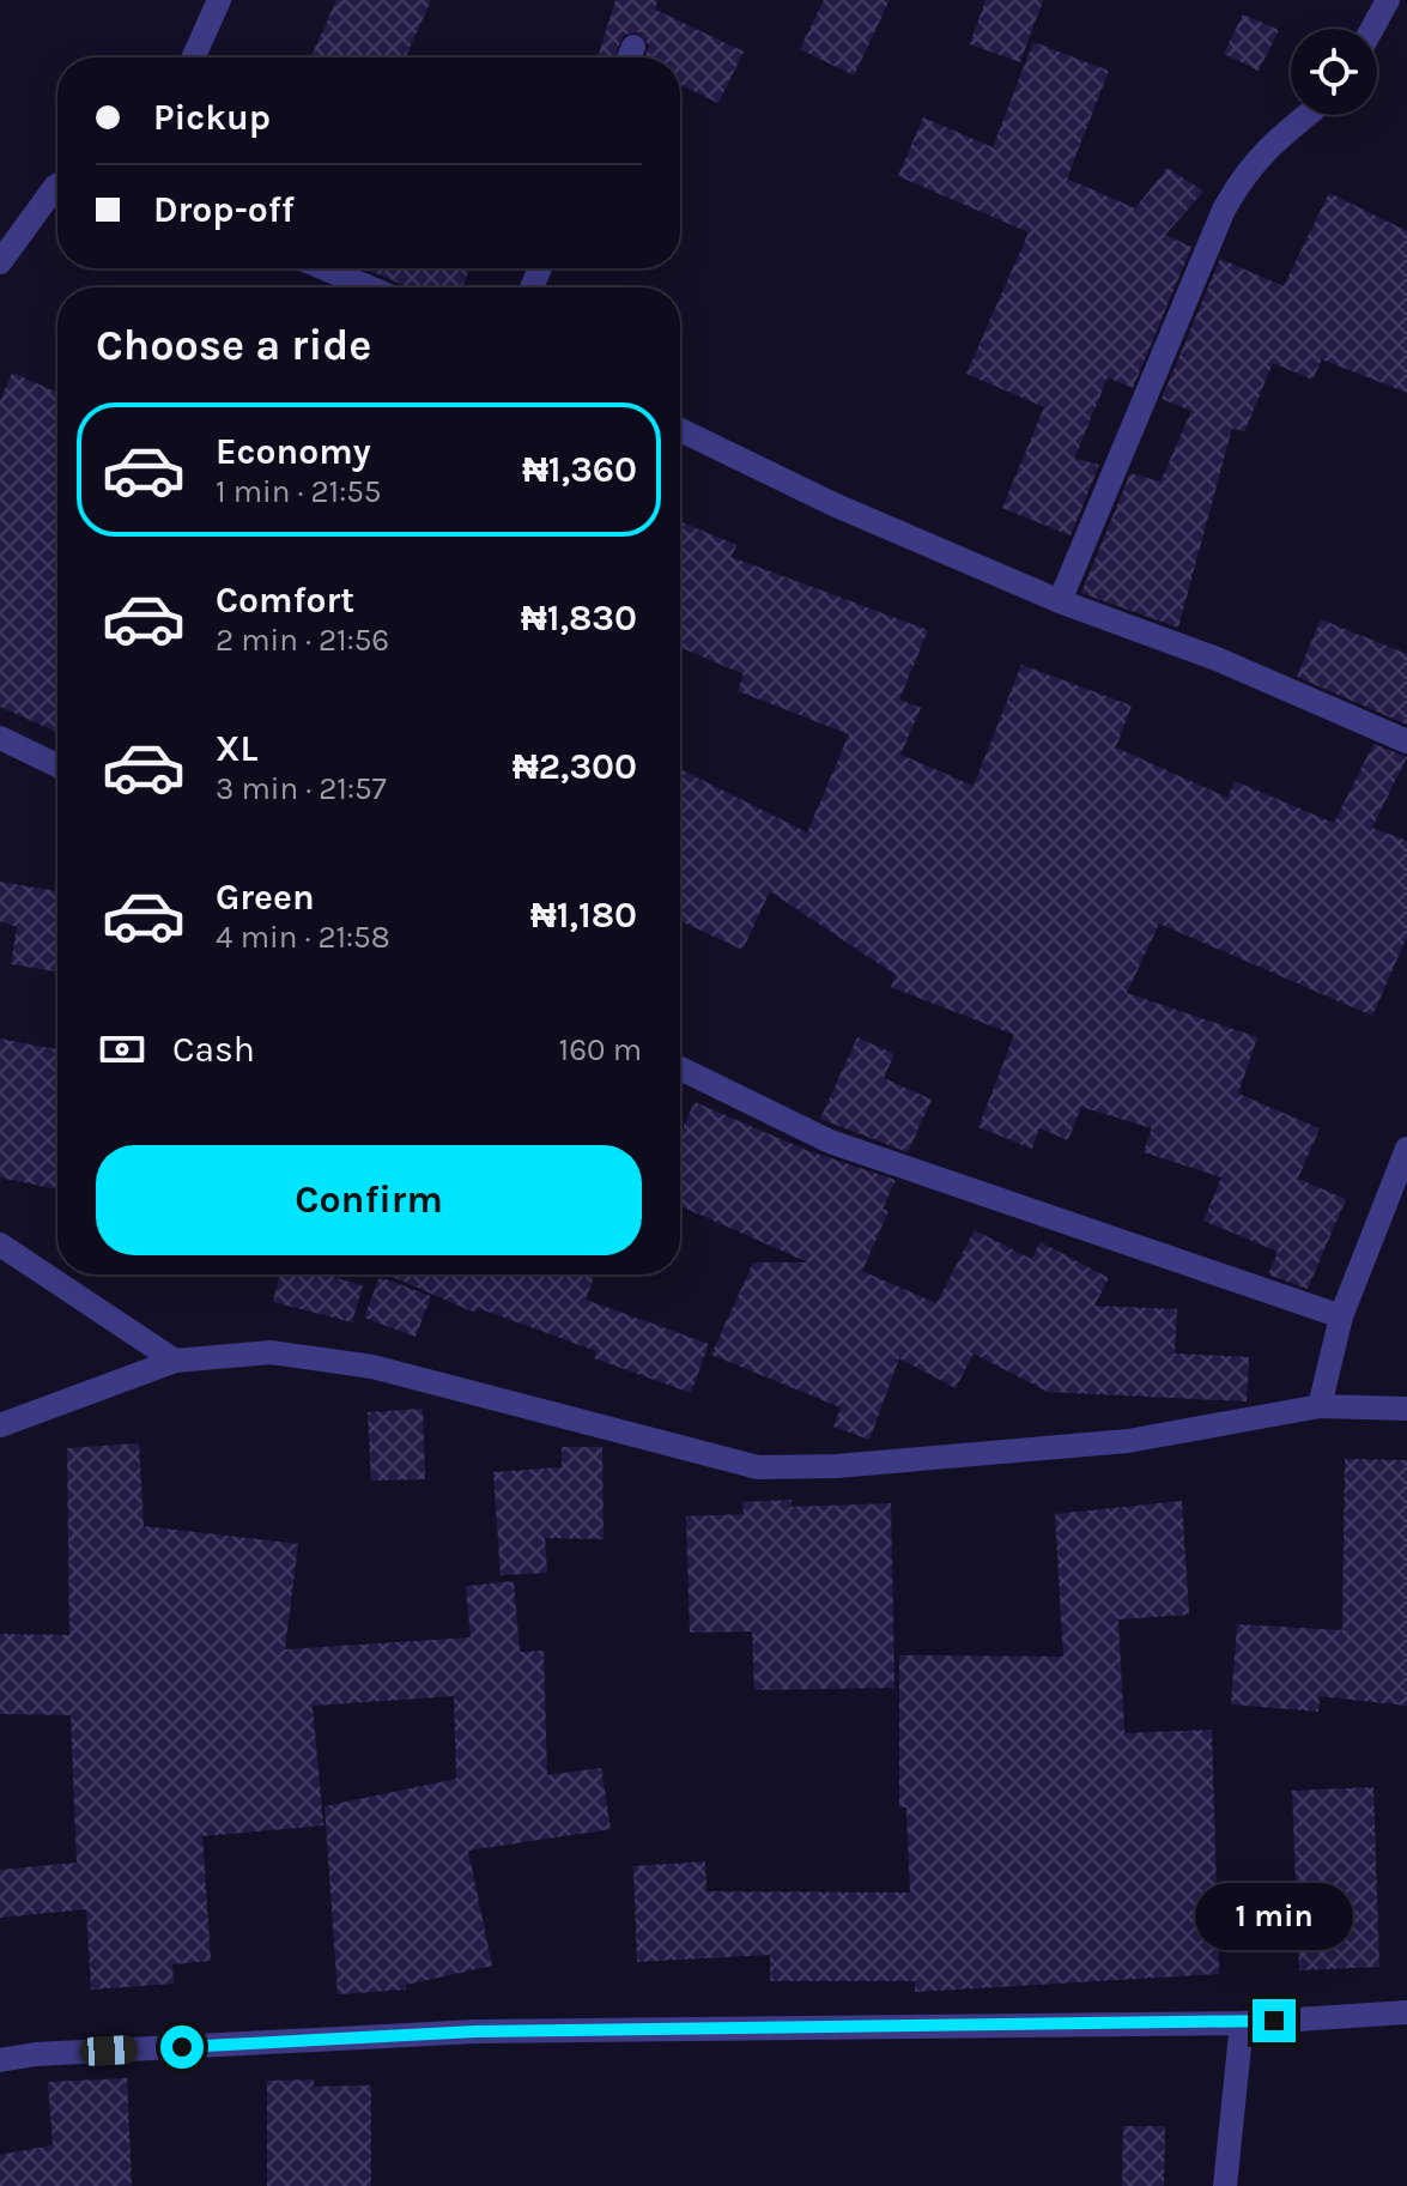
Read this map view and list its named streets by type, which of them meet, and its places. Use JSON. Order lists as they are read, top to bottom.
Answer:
{
  "page": {
    "banner": ["Pickup", "Drop-off"],
    "heading": "Choose a ride",
    "list": [
      {
        "name": "Economy",
        "note": "1 min · 21:55",
        "value": "₦1,360"
      },
      {
        "name": "Comfort",
        "note": "2 min · 21:56",
        "value": "₦1,830"
      },
      {
        "name": "XL",
        "note": "3 min · 21:57",
        "value": "₦2,300"
      },
      {
        "name": "Green",
        "note": "4 min · 21:58",
        "value": "₦1,180"
      }
    ],
    "pay": ["Cash", "160 m"],
    "buttons": "Confirm",
    "bubble": "1 min"
  }
}
